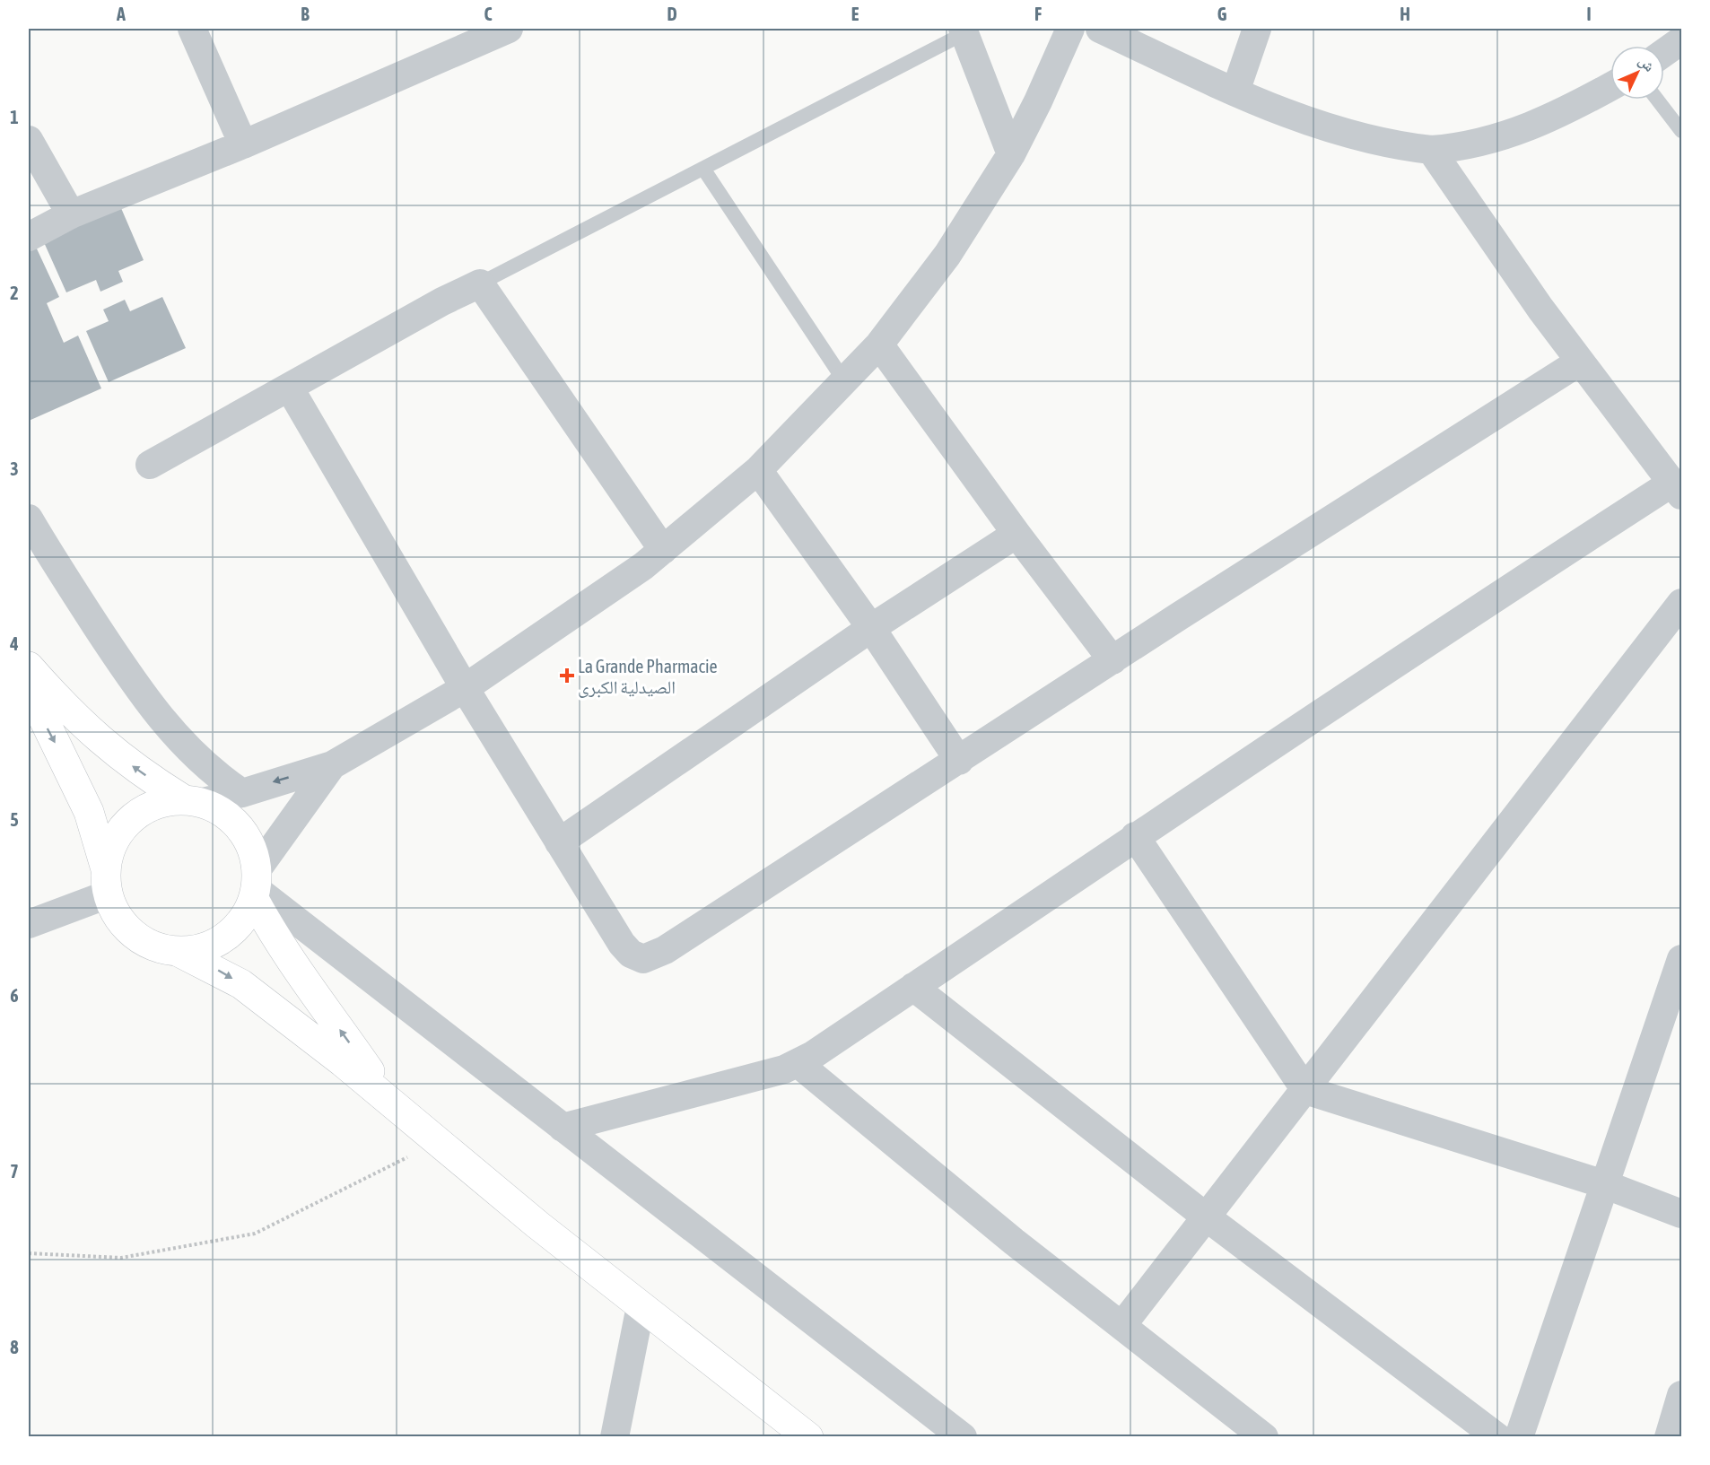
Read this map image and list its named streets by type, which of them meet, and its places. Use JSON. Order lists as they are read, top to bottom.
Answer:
{
  "places": {
    "health": ["La Grande Pharmacie الصيدلية الكبرى"]
  },
  "north": "top right",
  "grid": {
    "columns": [
      "A",
      "B",
      "C",
      "D",
      "E",
      "F",
      "G",
      "H",
      "I"
    ],
    "rows": [
      "1",
      "2",
      "3",
      "4",
      "5",
      "6",
      "7",
      "8"
    ]
  }
}
